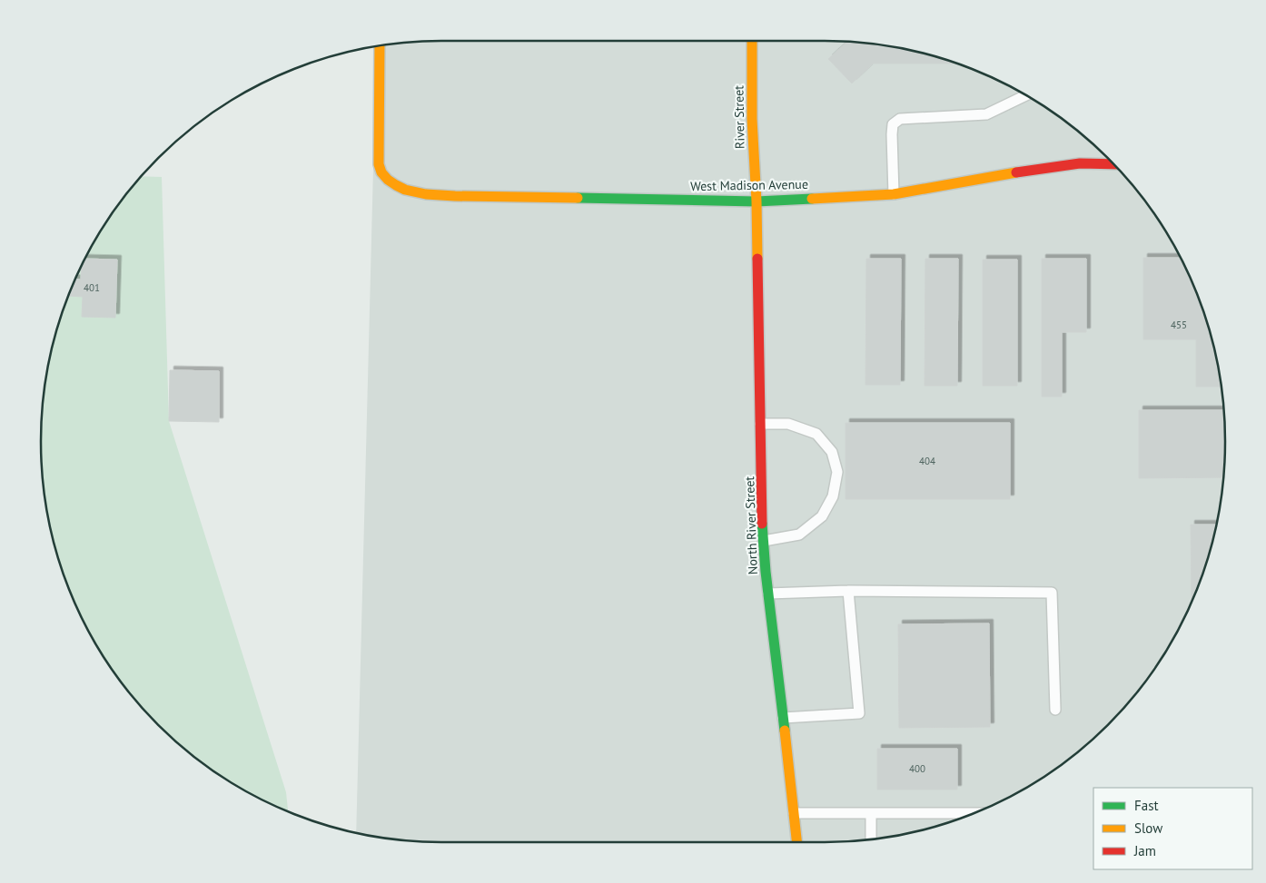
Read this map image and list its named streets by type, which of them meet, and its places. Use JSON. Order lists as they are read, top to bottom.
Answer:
{
  "streets": {
    "street": ["River Street", "West Madison Avenue", "North River Street"]
  },
  "crossings": [
    ["River Street", "West Madison Avenue"],
    ["River Street", "North River Street"],
    ["West Madison Avenue", "North River Street"]
  ],
  "house_numbers": [
    "401",
    "455",
    "404",
    "400"
  ],
  "legend": ["Fast", "Slow", "Jam"]
}
